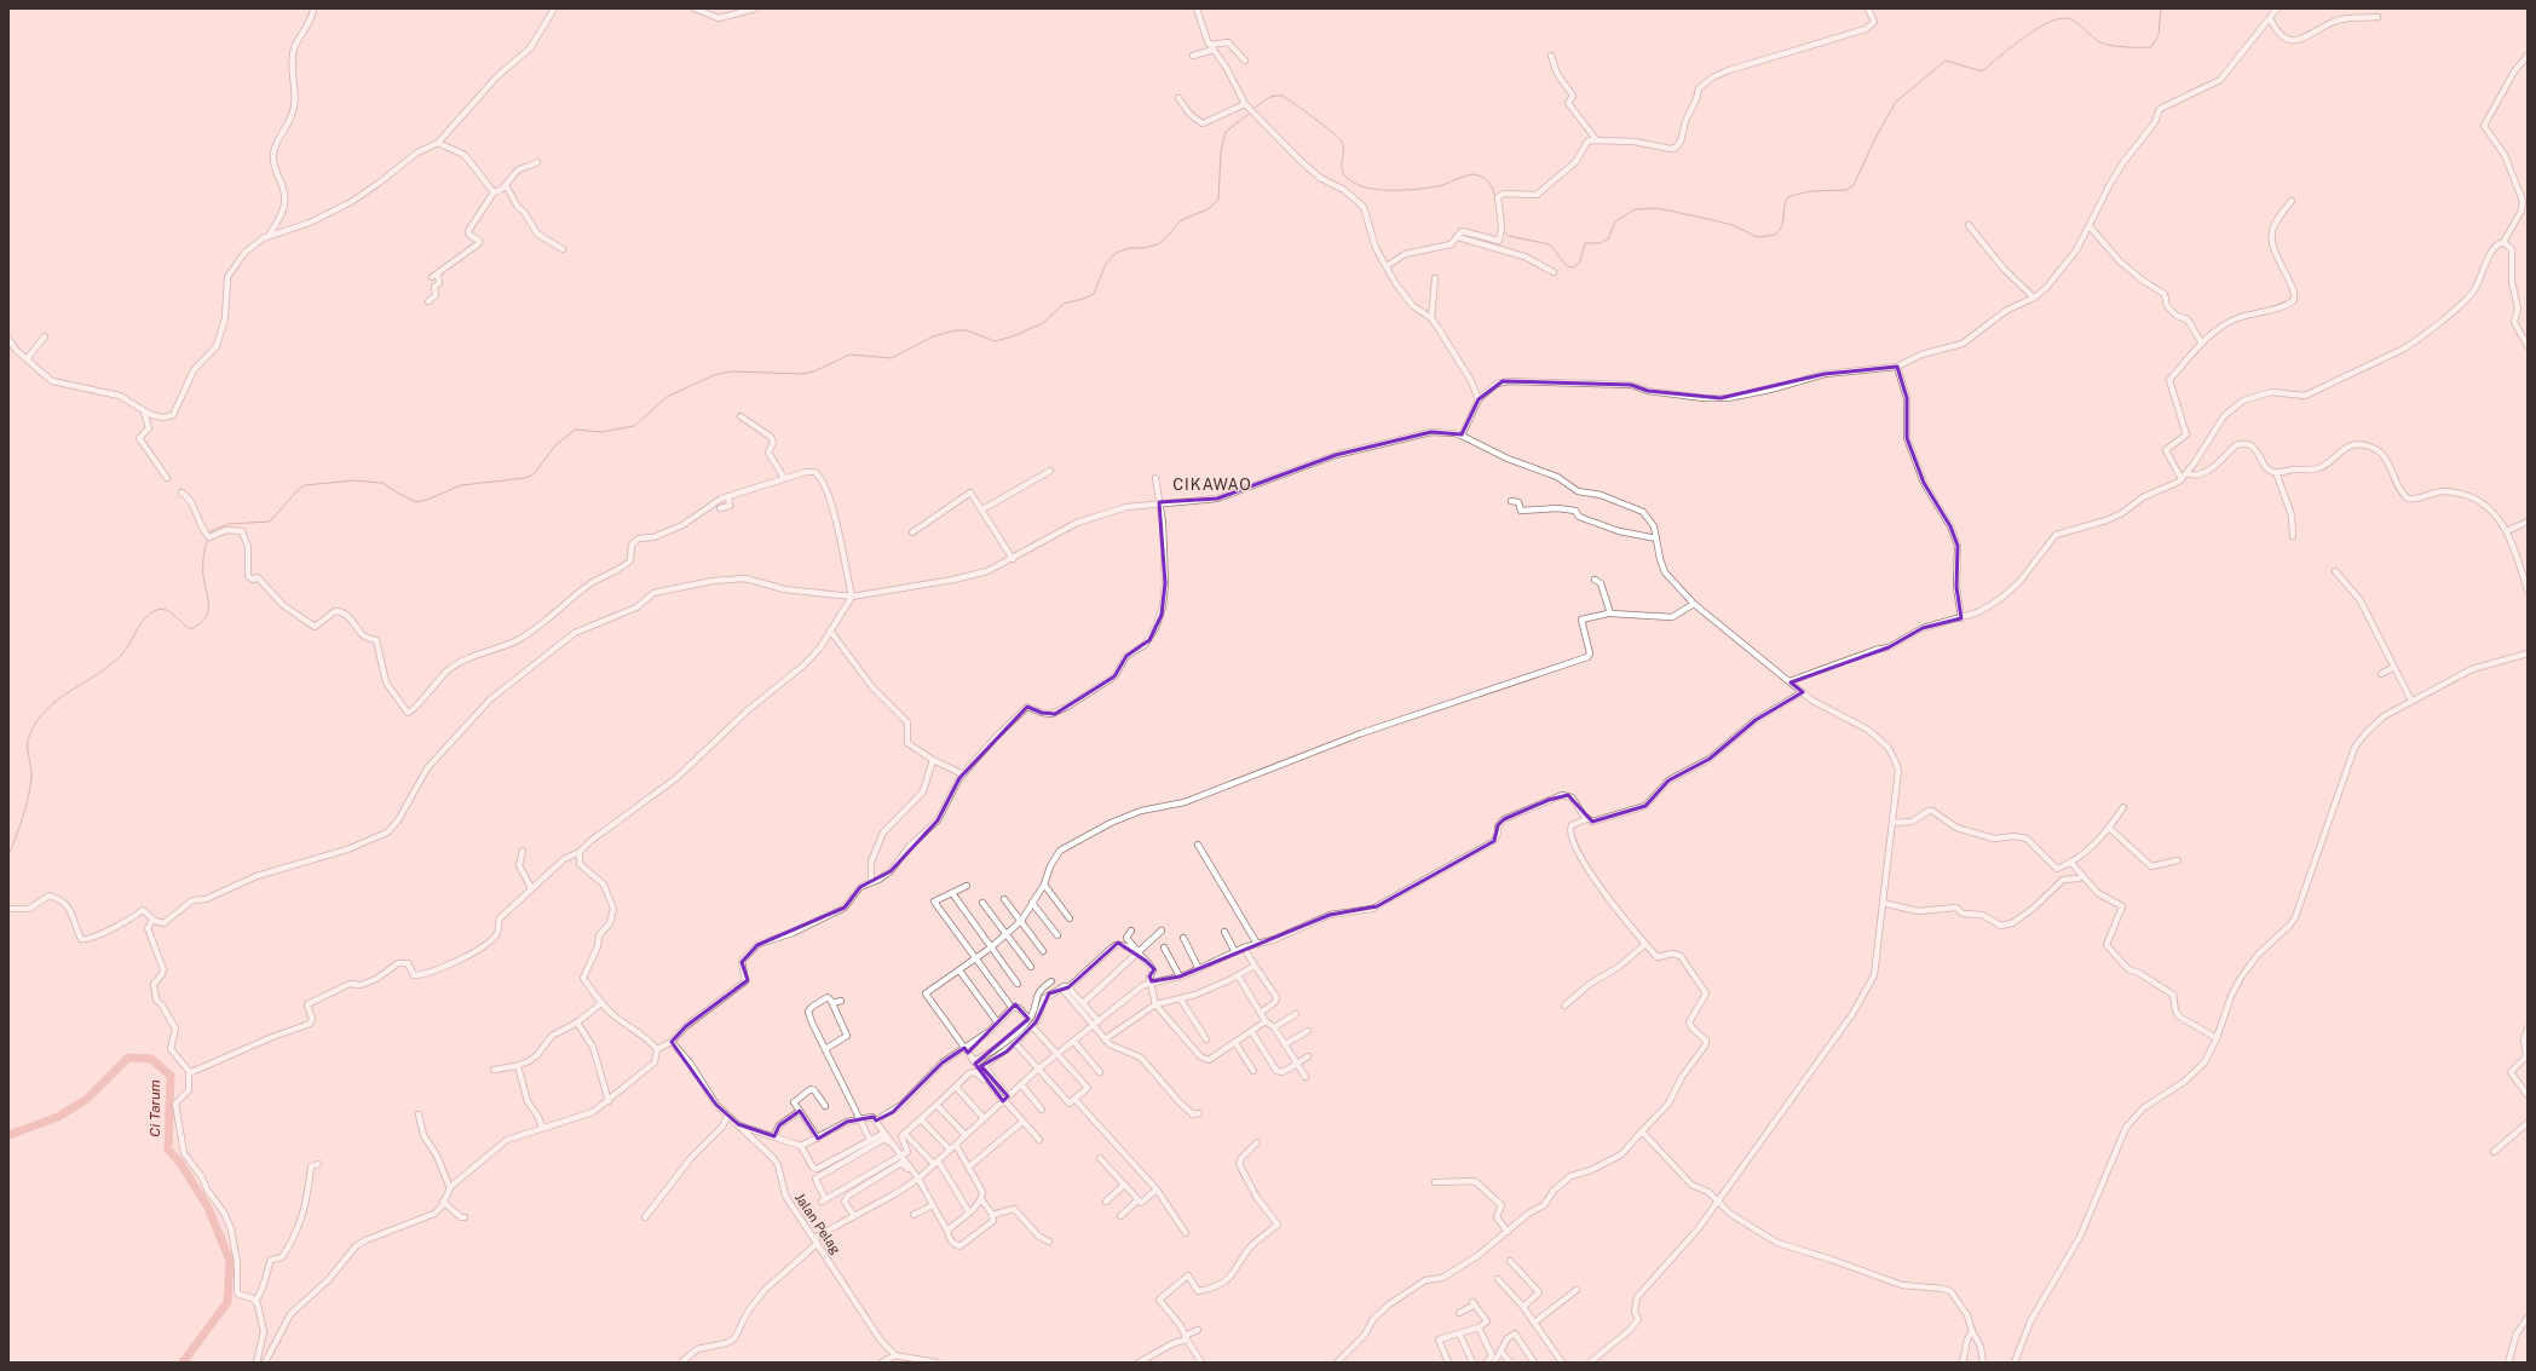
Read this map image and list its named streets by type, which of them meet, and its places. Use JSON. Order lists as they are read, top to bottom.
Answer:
{
  "streets": {
    "street": ["Jalan Pelag"]
  },
  "districts": ["CIKAWAO"],
  "water": ["Ci Tarum"]
}
